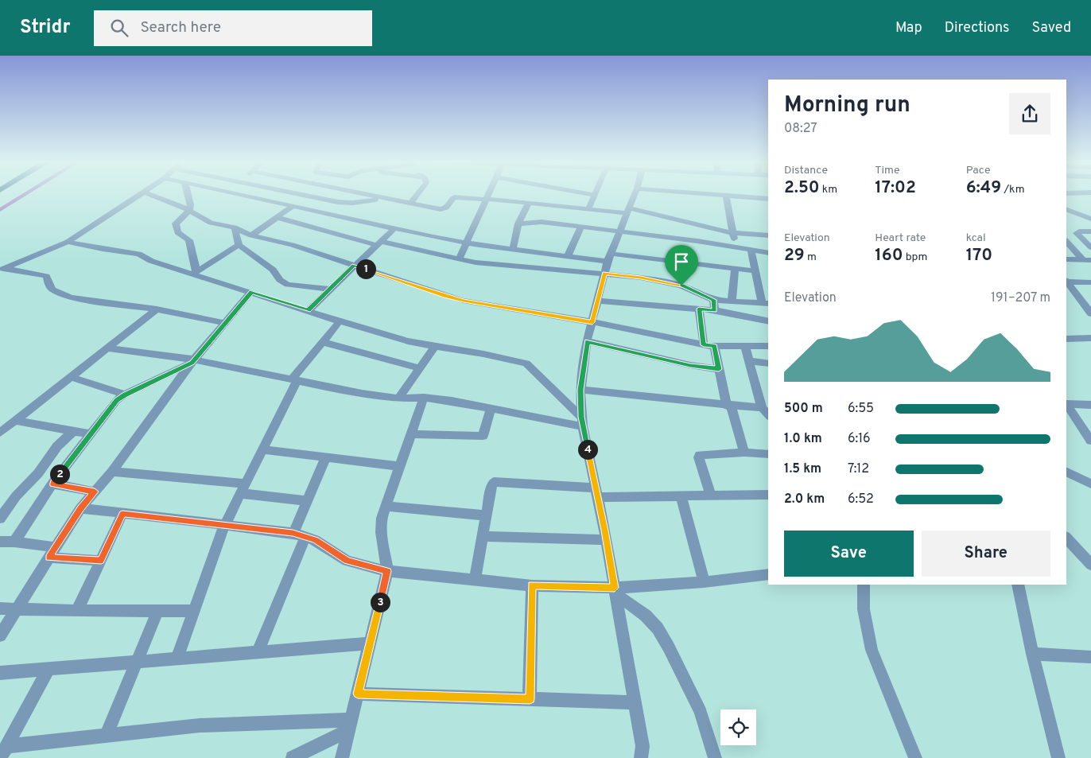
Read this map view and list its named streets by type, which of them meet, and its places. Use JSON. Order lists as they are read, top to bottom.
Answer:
{
  "page": {
    "header": "Stridr",
    "search": "Search here",
    "nav": ["Map", "Directions", "Saved"],
    "heading": ["Morning run", "08:27"],
    "stats": [
      ["Distance", "2.50 km"],
      ["Time", "17:02"],
      ["Pace", "6:49 /km"],
      ["Elevation", "29 m"],
      ["Heart rate", "160 bpm"],
      ["kcal", "170"]
    ],
    "pins": [
      "1",
      "4",
      "2",
      "3"
    ],
    "chart": ["Elevation", "191–207 m"],
    "list": [
      {
        "name": "500 m",
        "note": "6:55"
      },
      {
        "name": "1.0 km",
        "note": "6:16"
      },
      {
        "name": "1.5 km",
        "note": "7:12"
      },
      {
        "name": "2.0 km",
        "note": "6:52"
      }
    ],
    "buttons": ["Save", "Share"]
  }
}
